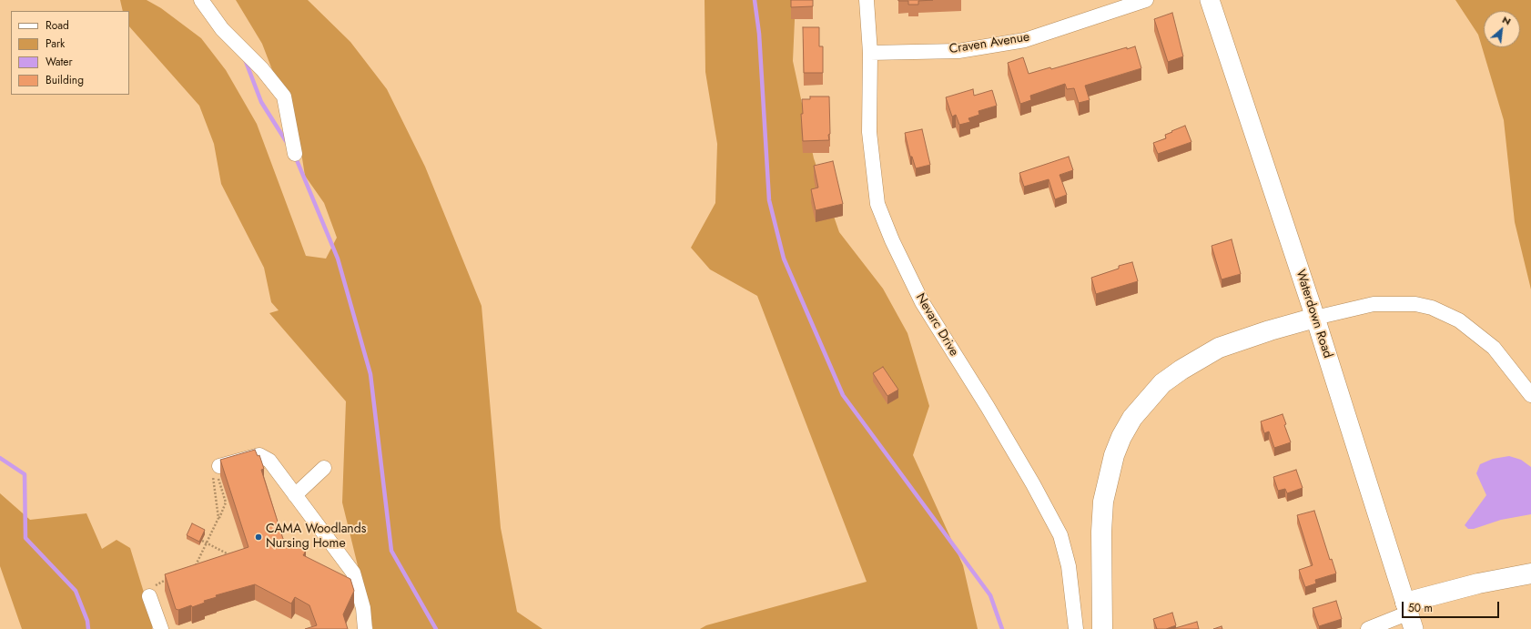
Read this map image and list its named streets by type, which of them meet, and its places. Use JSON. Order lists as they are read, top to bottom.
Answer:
{
  "streets": {
    "main road": ["Waterdown Road"],
    "street": ["Craven Avenue", "Nevarc Drive"]
  },
  "crossings": [
    ["Craven Avenue", "Nevarc Drive"]
  ],
  "places": ["CAMA Woodlands Nursing Home"],
  "legend": [
    "Road",
    "Park",
    "Water",
    "Building"
  ],
  "scale_bar": "50 m",
  "north": "top right"
}
